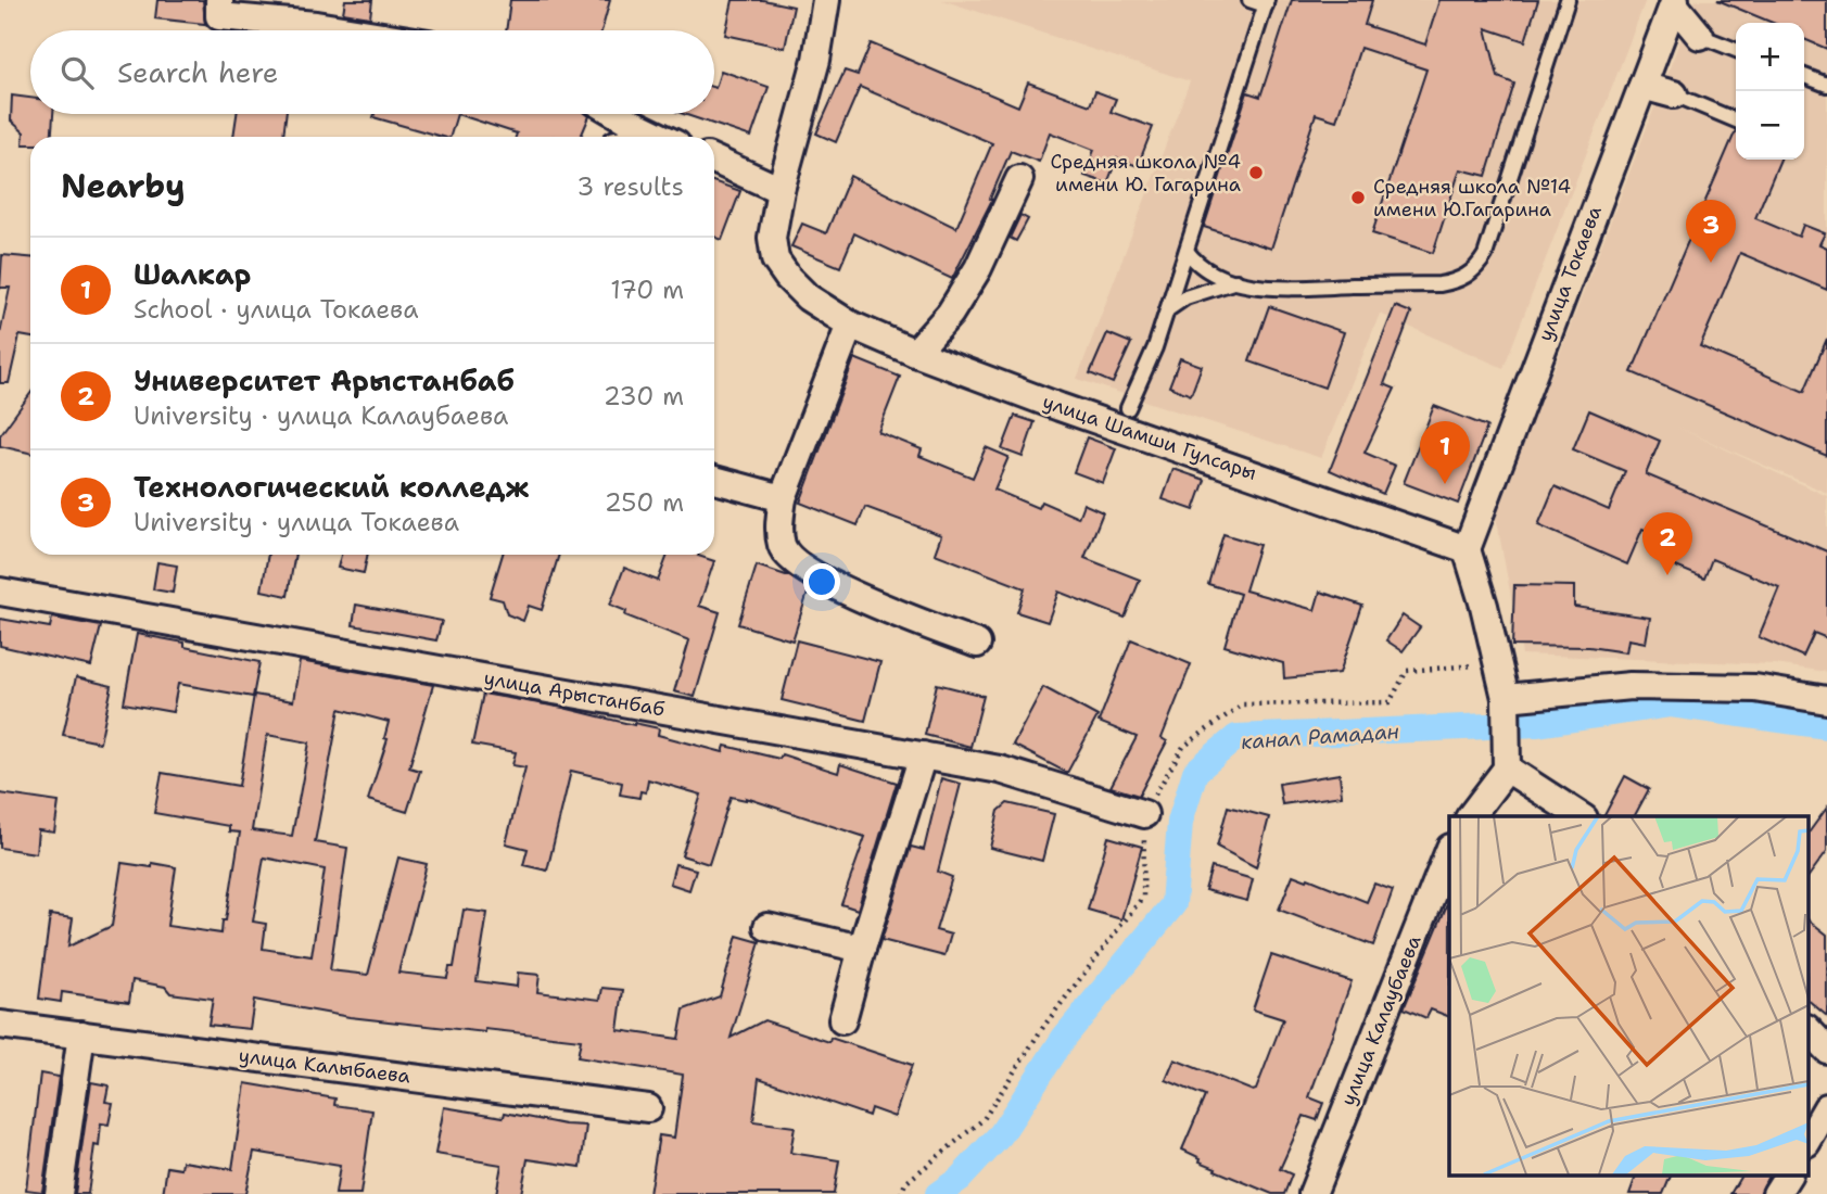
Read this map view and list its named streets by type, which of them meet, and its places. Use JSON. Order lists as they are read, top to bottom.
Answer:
{
  "streets": {
    "street": [
      "улица Токаева",
      "улица Шамши Гулсары",
      "улица Арыстанбаб",
      "улица Калаубаева",
      "улица Калыбаева"
    ]
  },
  "crossings": [
    ["улица Токаева", "улица Шамши Гулсары"]
  ],
  "water": ["канал Рамадан"],
  "places": ["Средняя школа №4 имени Ю. Гагарина", "Средняя школа №14 имени Ю.Гагарина"],
  "page": {
    "map_buttons": ["+", "−"],
    "search": "Search here",
    "heading": ["Nearby", "3 results"],
    "pins": ["3", "1", "2"],
    "list": [
      {
        "mark": "1",
        "name": "Шалкар",
        "note": "School · улица Токаева",
        "value": "170 m"
      },
      {
        "mark": "2",
        "name": "Университет Арыстанбаб",
        "note": "University · улица Калаубаева",
        "value": "230 m"
      },
      {
        "mark": "3",
        "name": "Технологический колледж",
        "note": "University · улица Токаева",
        "value": "250 m"
      }
    ]
  }
}
